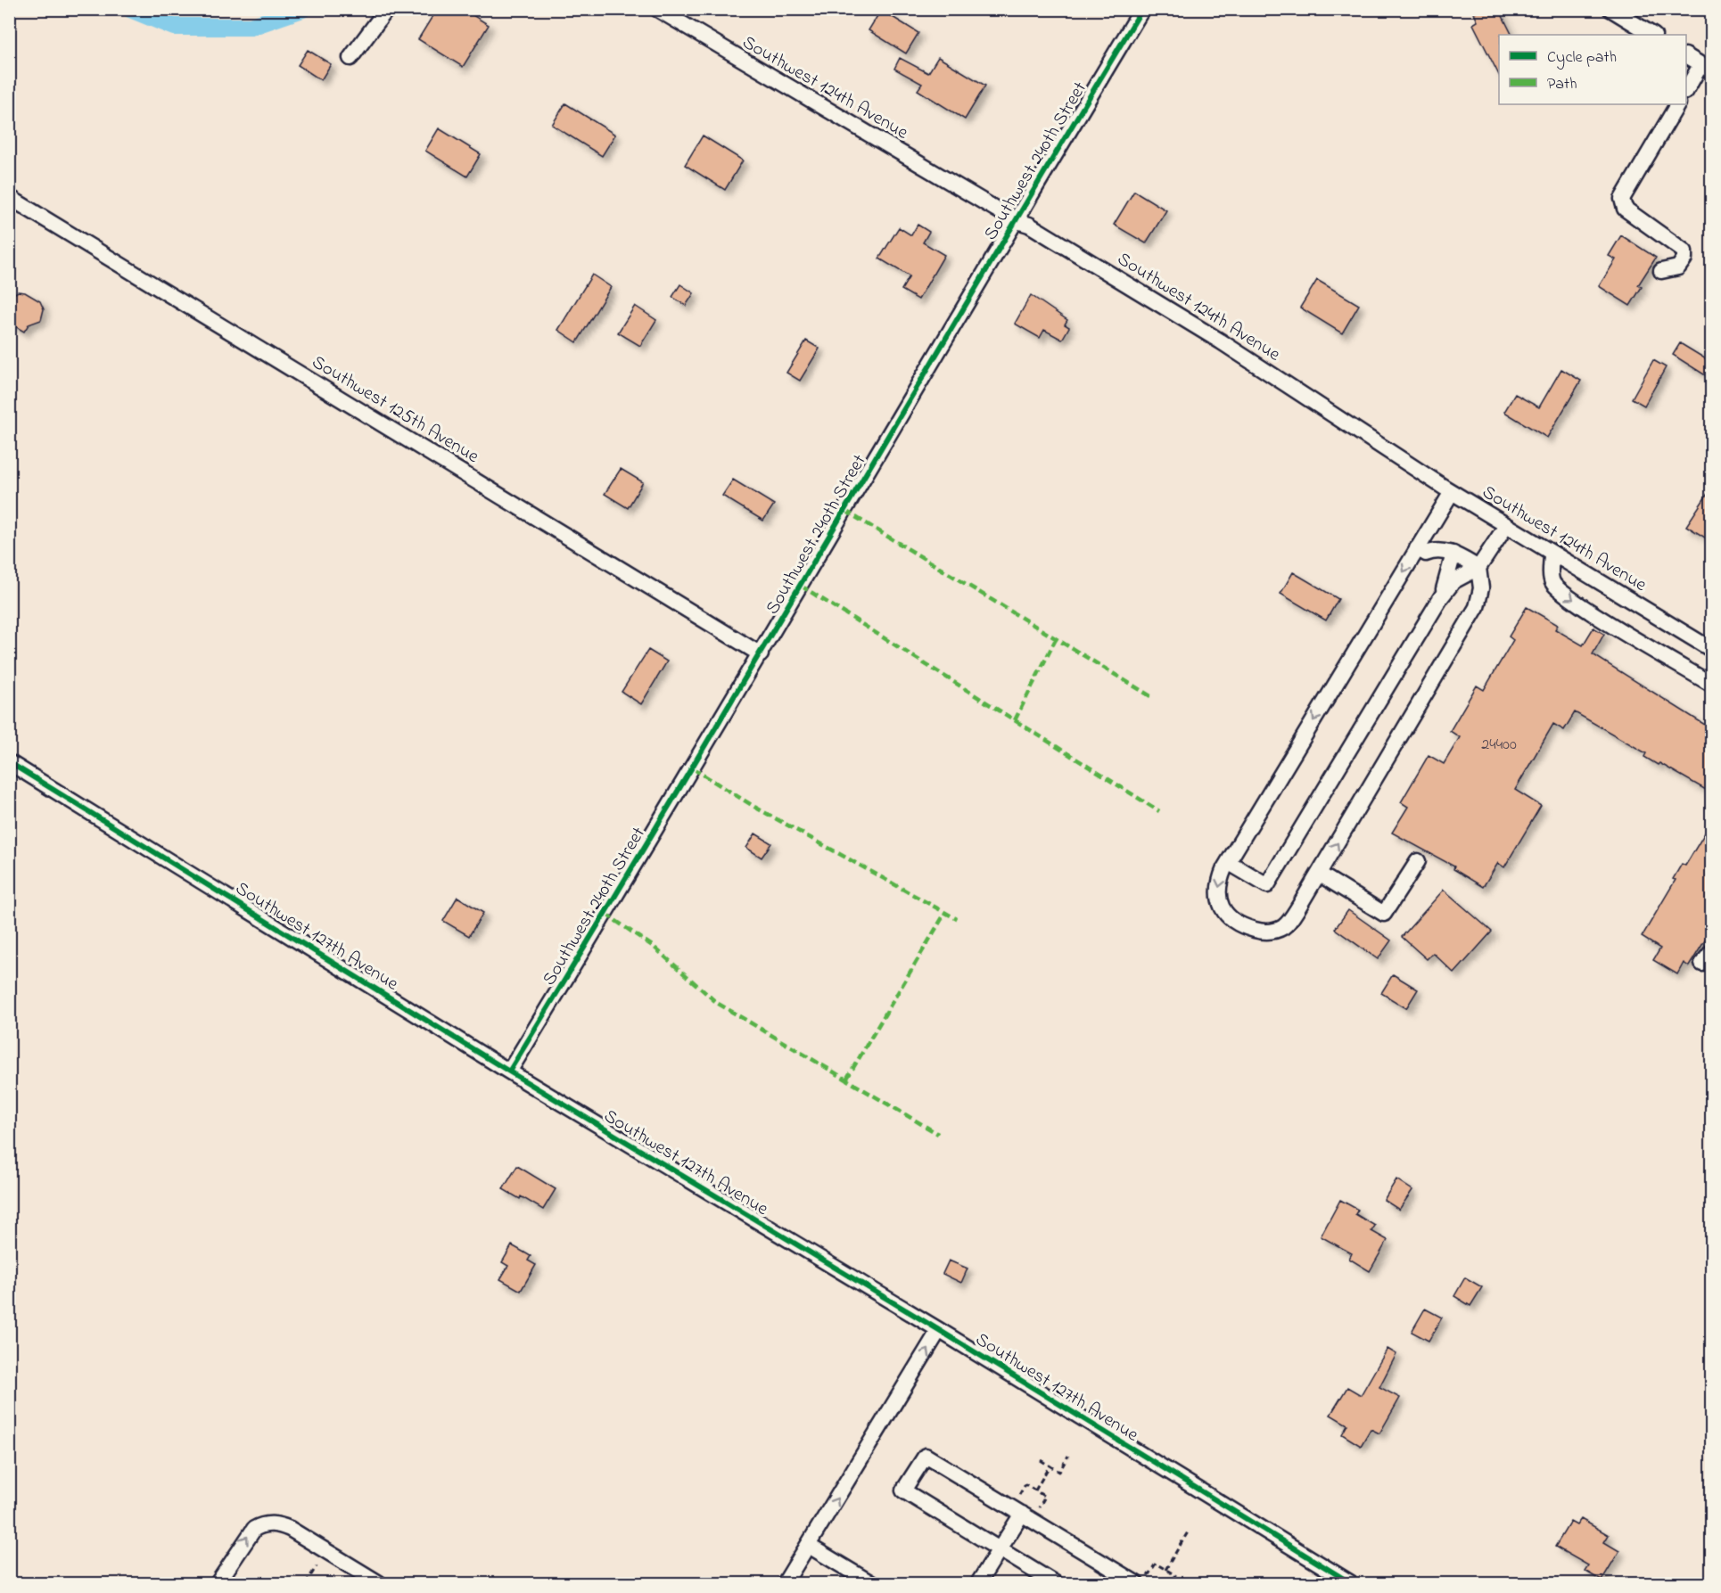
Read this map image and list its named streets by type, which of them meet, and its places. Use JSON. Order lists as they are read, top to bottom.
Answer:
{
  "streets": {
    "street": [
      "Southwest 124th Avenue",
      "Southwest 240th Street",
      "Southwest 125th Avenue",
      "Southwest 127th Avenue"
    ]
  },
  "crossings": [
    ["Southwest 124th Avenue", "Southwest 240th Street"],
    ["Southwest 240th Street", "Southwest 125th Avenue"],
    ["Southwest 240th Street", "Southwest 127th Avenue"]
  ],
  "house_numbers": ["24400"],
  "legend": ["Cycle path", "Path"]
}
